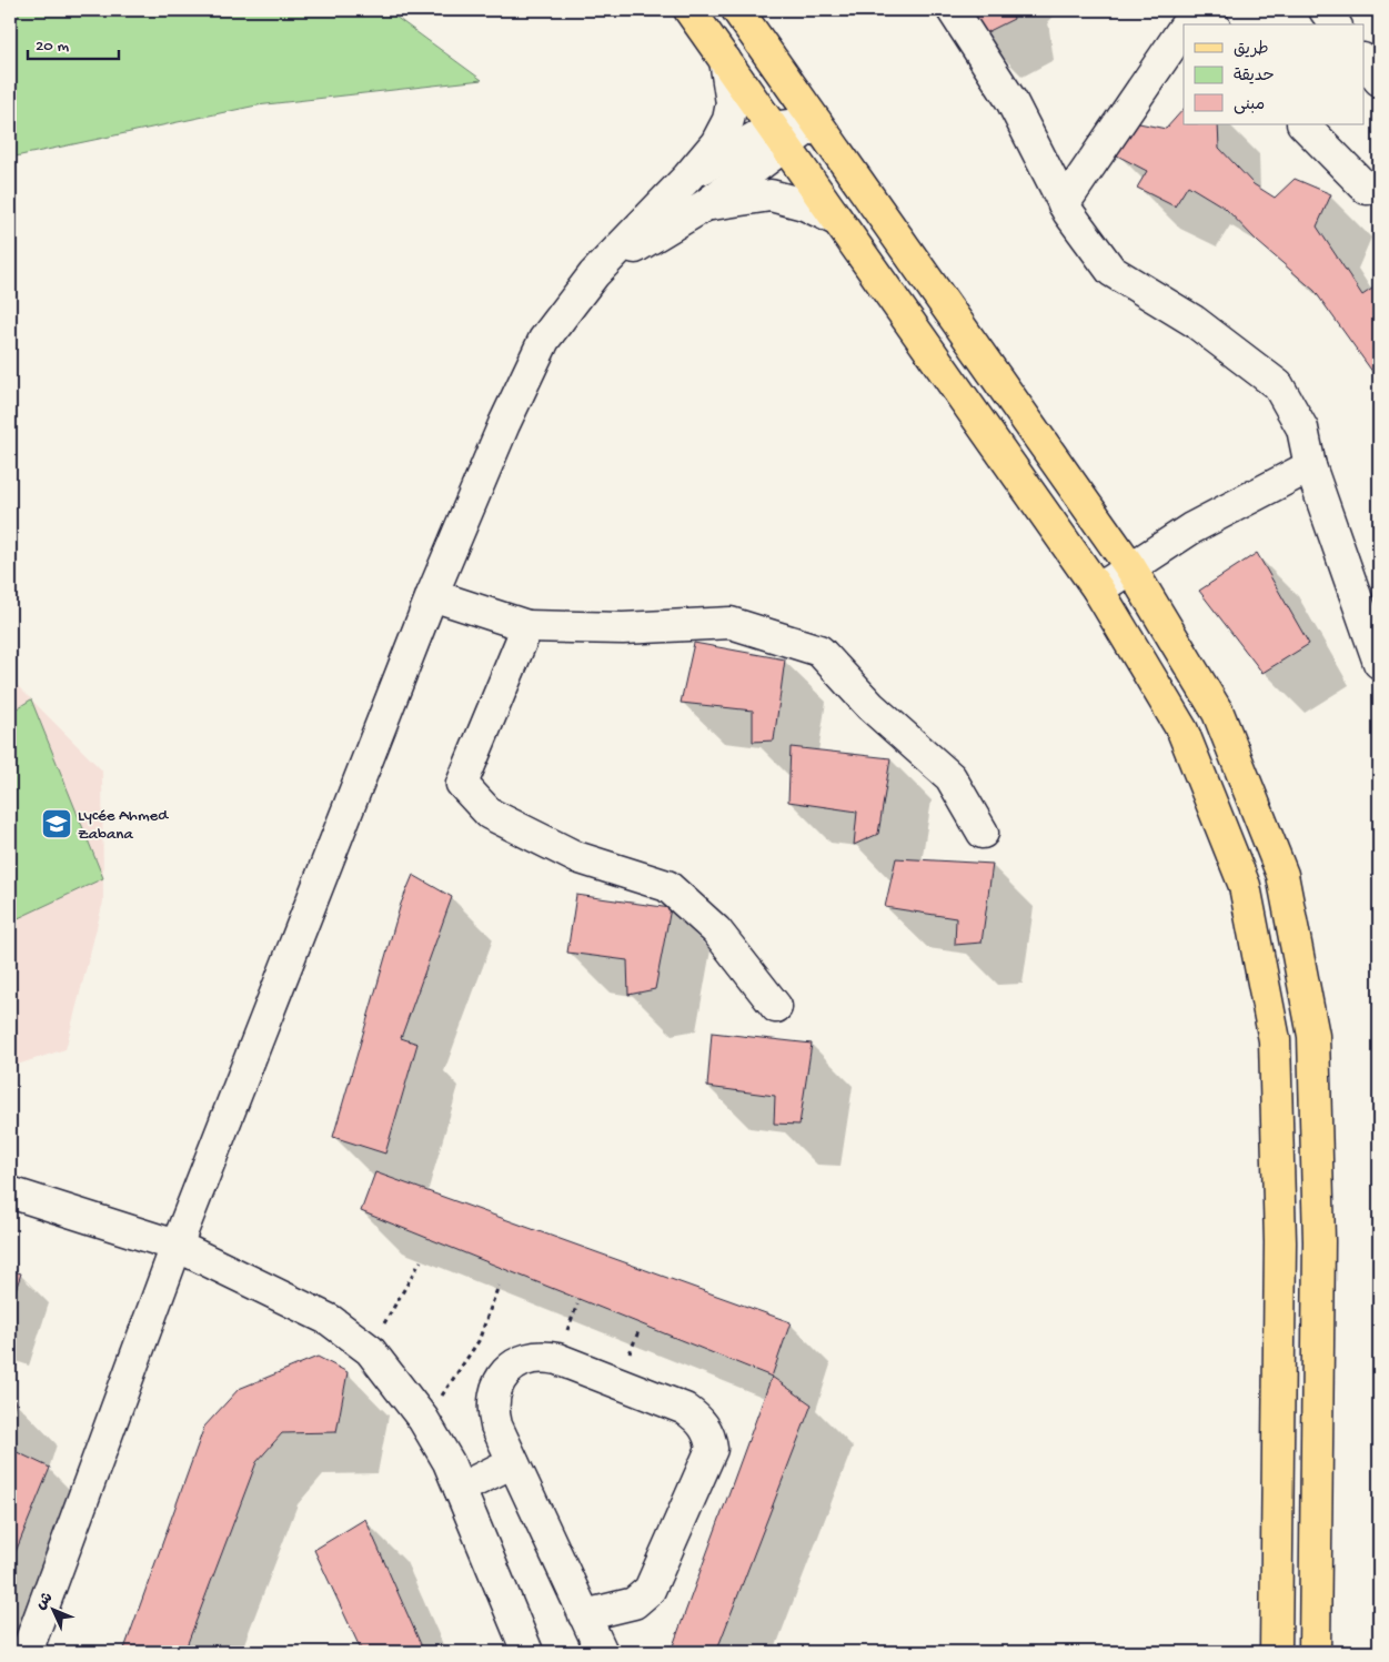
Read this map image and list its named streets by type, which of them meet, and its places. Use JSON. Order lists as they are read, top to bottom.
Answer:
{
  "places": {
    "school or university": ["Lycée Ahmed Zabana"]
  },
  "legend": ["طريق", "حديقة", "مبنى"],
  "scale_bar": "20 m",
  "north": "top left"
}
